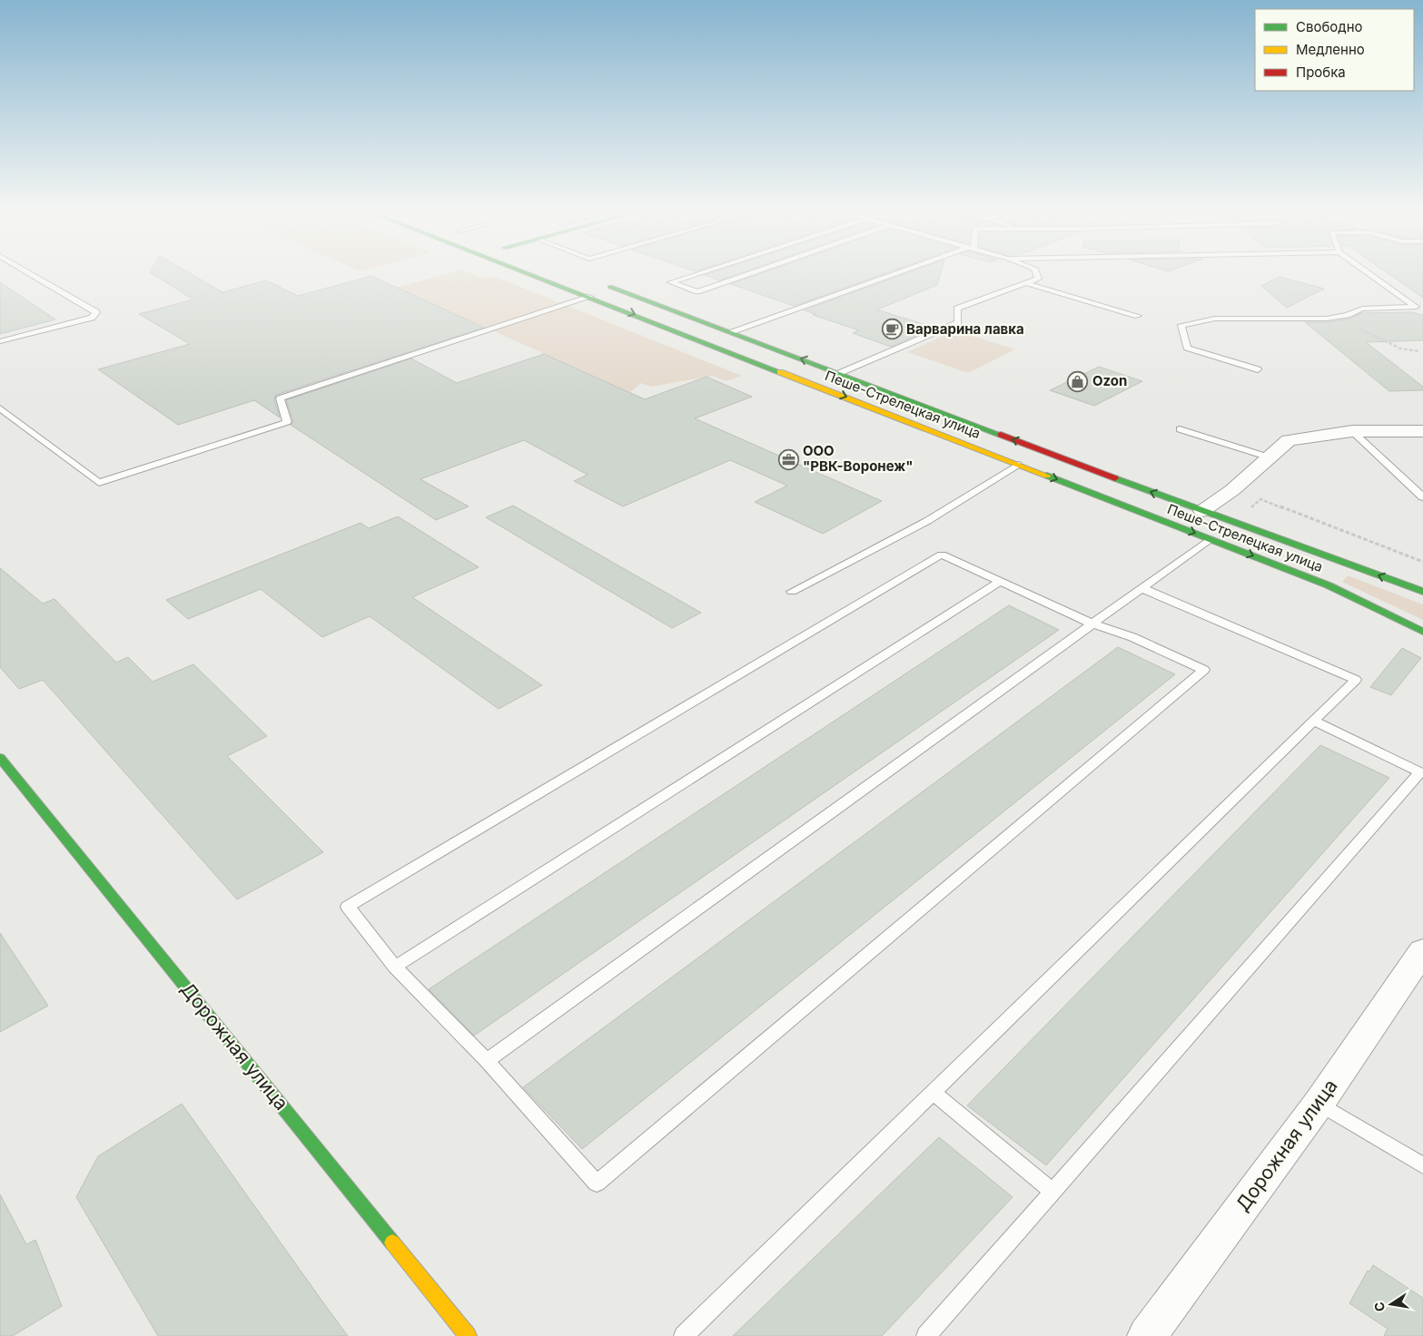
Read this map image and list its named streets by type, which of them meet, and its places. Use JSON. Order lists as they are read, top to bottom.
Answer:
{
  "streets": {
    "main road": ["Пеше-Стрелецкая улица", "Дорожная улица"]
  },
  "places": {
    "cafe": ["Варварина лавка"],
    "shop": ["Ozon"],
    "office": ["ООО \"РВК-Воронеж\""]
  },
  "legend": ["Свободно", "Медленно", "Пробка"],
  "north": "left"
}
